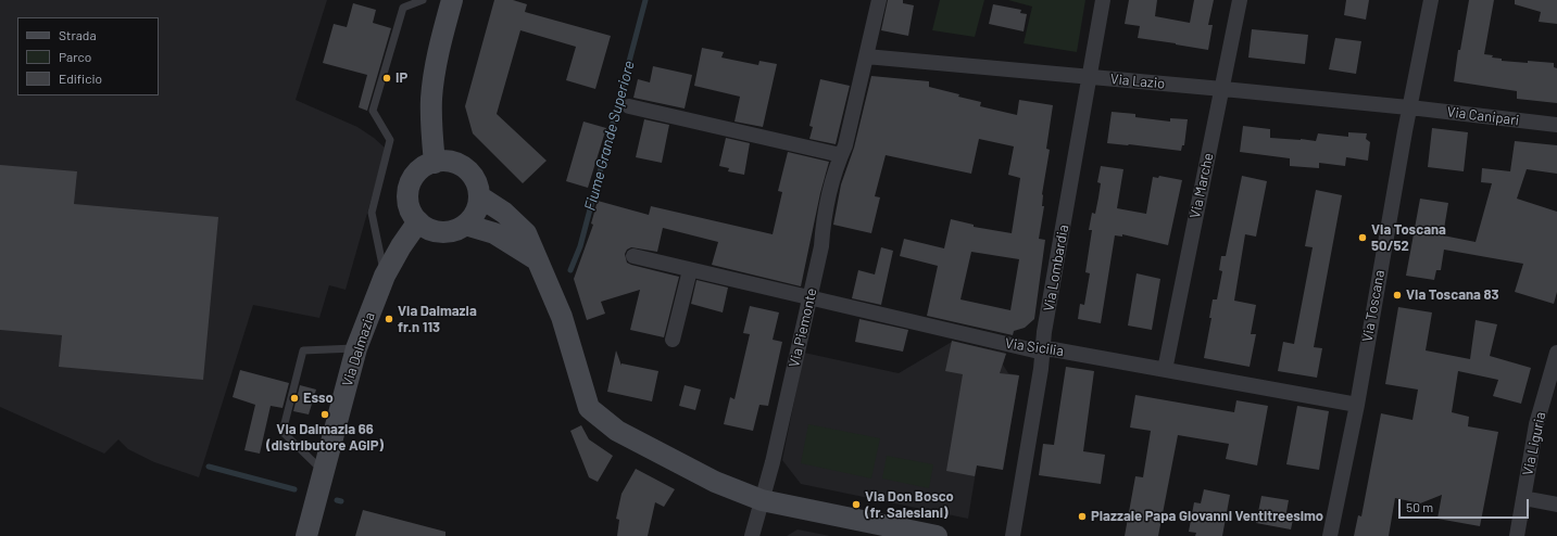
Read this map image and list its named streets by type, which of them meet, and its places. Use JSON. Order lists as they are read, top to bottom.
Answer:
{
  "streets": {
    "main road": ["Via Dalmazia"],
    "street": [
      "Via Lazio",
      "Via Canipari",
      "Via Marche",
      "Via Lombardia",
      "Via Toscana",
      "Via Piemonte",
      "Via Sicilia",
      "Via Liguria"
    ]
  },
  "crossings": [
    ["Via Lazio", "Via Canipari"],
    ["Via Lazio", "Via Marche"],
    ["Via Lazio", "Via Lombardia"],
    ["Via Lazio", "Via Toscana"],
    ["Via Lazio", "Via Piemonte"],
    ["Via Canipari", "Via Toscana"],
    ["Via Marche", "Via Sicilia"],
    ["Via Lombardia", "Via Sicilia"],
    ["Via Toscana", "Via Sicilia"],
    ["Via Piemonte", "Via Sicilia"]
  ],
  "water": ["Fiume Grande Superiore"],
  "places": [
    "IP",
    "Via Toscana 50/52",
    "Via Toscana 83",
    "Via Dalmazia fr.n 113",
    "Esso",
    "Via Dalmazia 66 (distributore AGIP)",
    "Via Don Bosco (fr. Salesiani)",
    "Piazzale Papa Giovanni Ventitreesimo"
  ],
  "legend": ["Strada", "Parco", "Edificio"],
  "scale_bar": "50 m"
}
